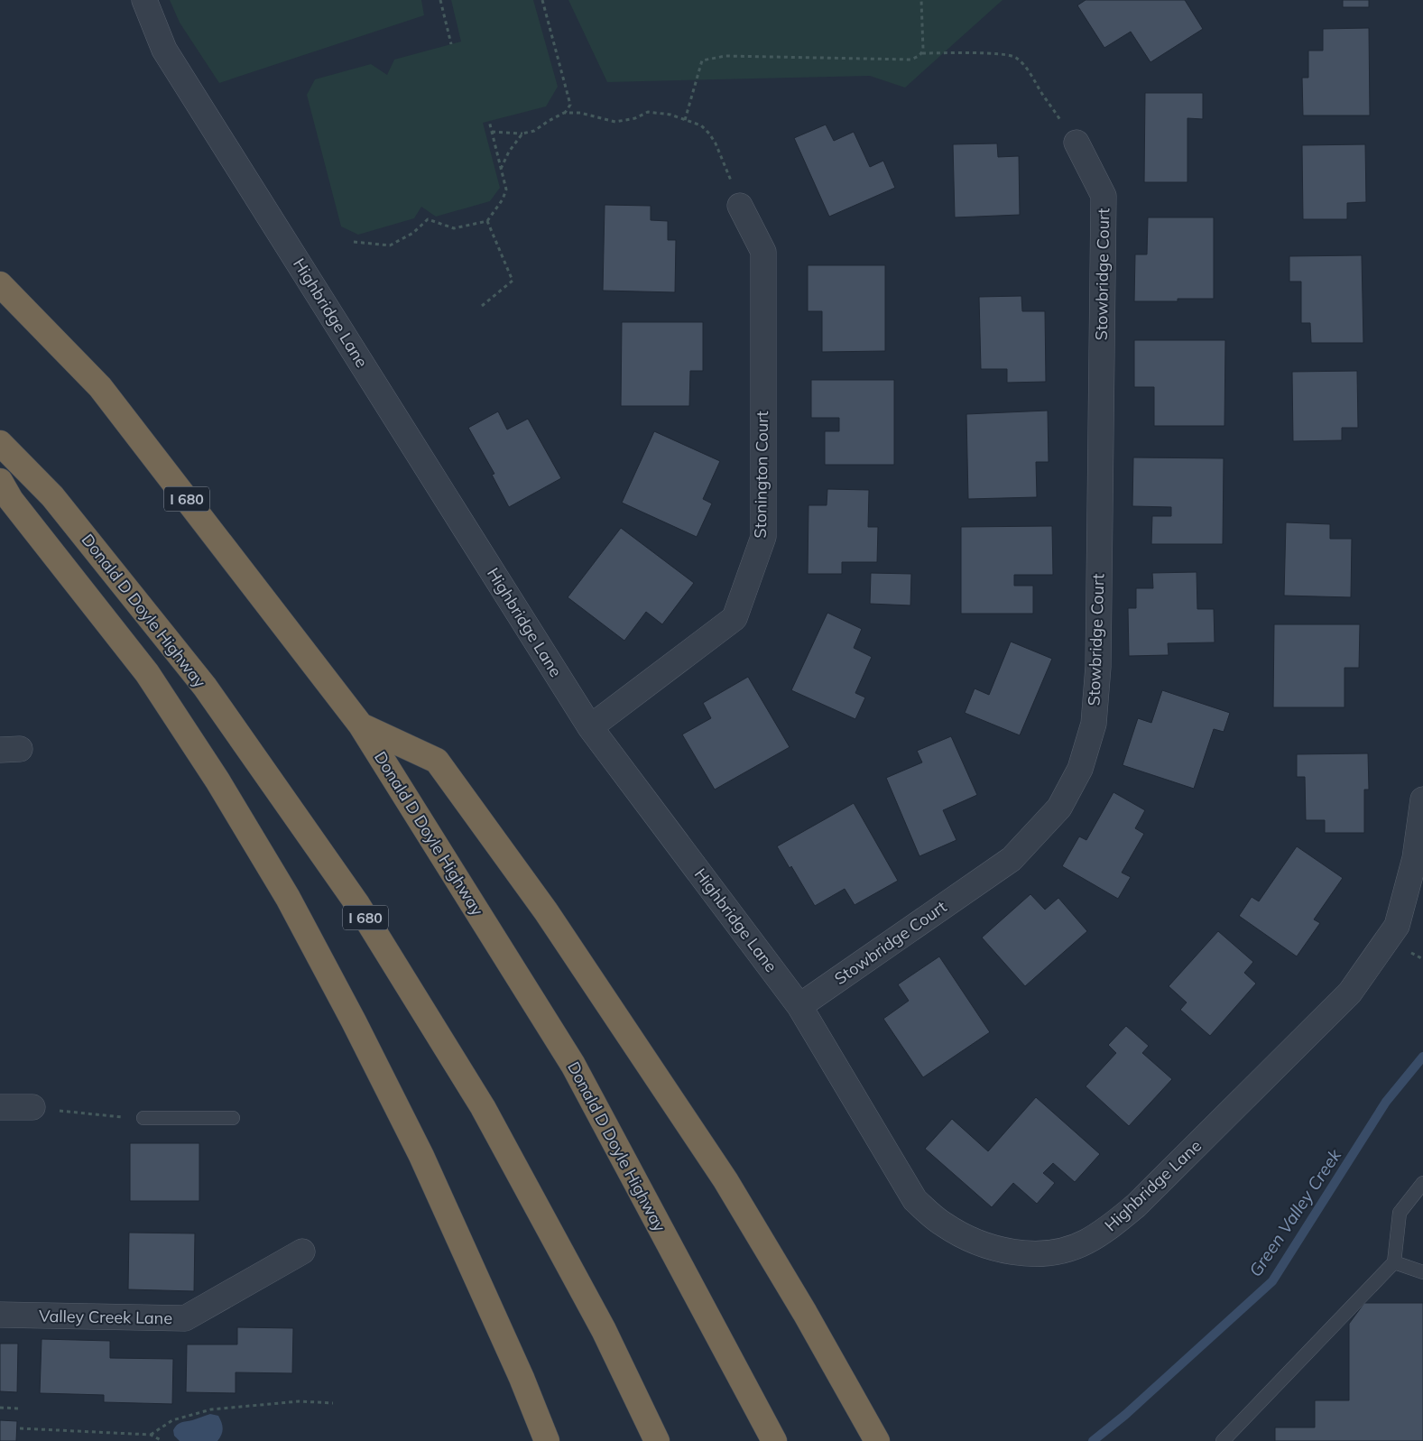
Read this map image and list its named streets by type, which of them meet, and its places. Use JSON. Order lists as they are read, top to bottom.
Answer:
{
  "streets": {
    "highway": ["I 680", "Donald D Doyle Highway"],
    "street": [
      "Stowbridge Court",
      "Highbridge Lane",
      "Stonington Court",
      "Valley Creek Lane"
    ]
  },
  "crossings": [
    ["Stowbridge Court", "Highbridge Lane"],
    ["Highbridge Lane", "Stonington Court"]
  ],
  "water": ["Green Valley Creek"]
}
